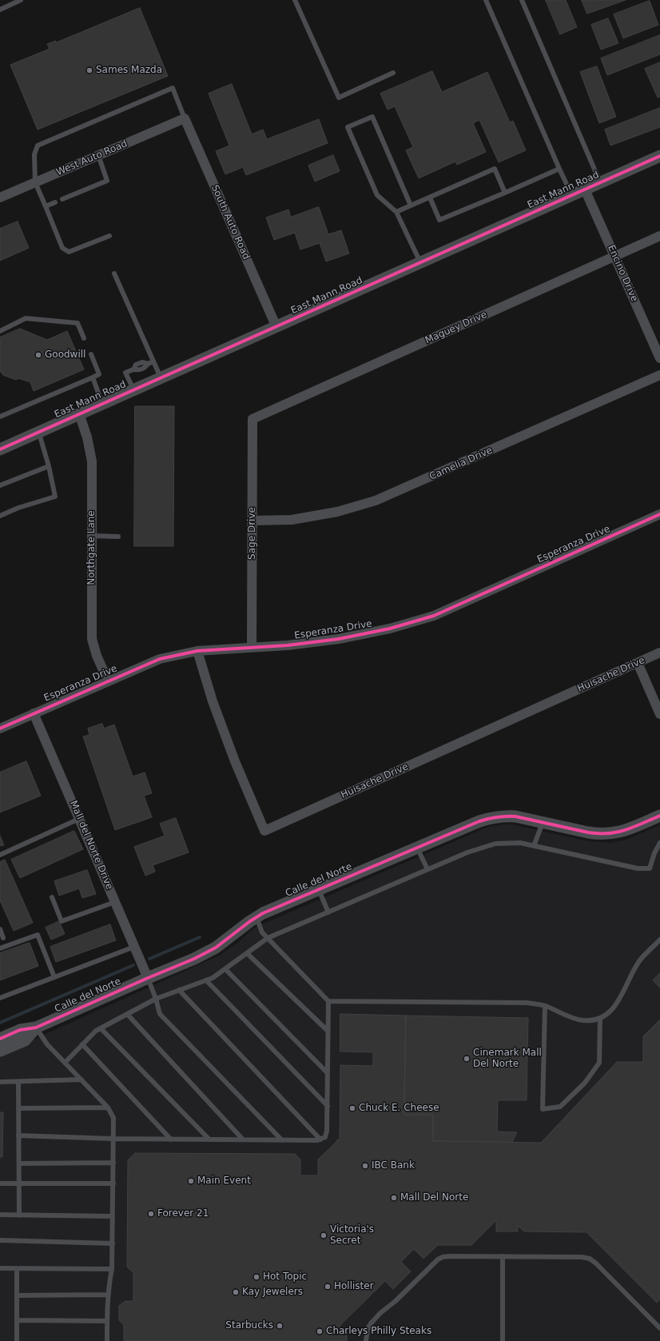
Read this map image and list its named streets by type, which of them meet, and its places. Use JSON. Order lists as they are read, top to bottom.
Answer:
{
  "streets": {
    "street": [
      "West Auto Road",
      "East Mann Road",
      "South Auto Road",
      "Encino Drive",
      "Maguey Drive",
      "Camelia Drive",
      "Sage Drive",
      "Esperanza Drive",
      "Northgate Lane",
      "Huisache Drive",
      "Mall del Norte Drive",
      "Calle del Norte"
    ]
  },
  "crossings": [
    ["West Auto Road", "South Auto Road"],
    ["East Mann Road", "South Auto Road"],
    ["East Mann Road", "Encino Drive"],
    ["East Mann Road", "Northgate Lane"],
    ["Encino Drive", "Maguey Drive"],
    ["Maguey Drive", "Sage Drive"],
    ["Camelia Drive", "Sage Drive"],
    ["Sage Drive", "Esperanza Drive"],
    ["Esperanza Drive", "Northgate Lane"],
    ["Esperanza Drive", "Huisache Drive"],
    ["Esperanza Drive", "Mall del Norte Drive"],
    ["Mall del Norte Drive", "Calle del Norte"]
  ],
  "places": [
    "Sames Mazda",
    "Goodwill",
    "Cinemark Mall Del Norte",
    "Chuck E. Cheese",
    "IBC Bank",
    "Main Event",
    "Mall Del Norte",
    "Forever 21",
    "Victoria's Secret",
    "Hot Topic",
    "Hollister",
    "Kay Jewelers",
    "Starbucks",
    "Charleys Philly Steaks"
  ]
}
